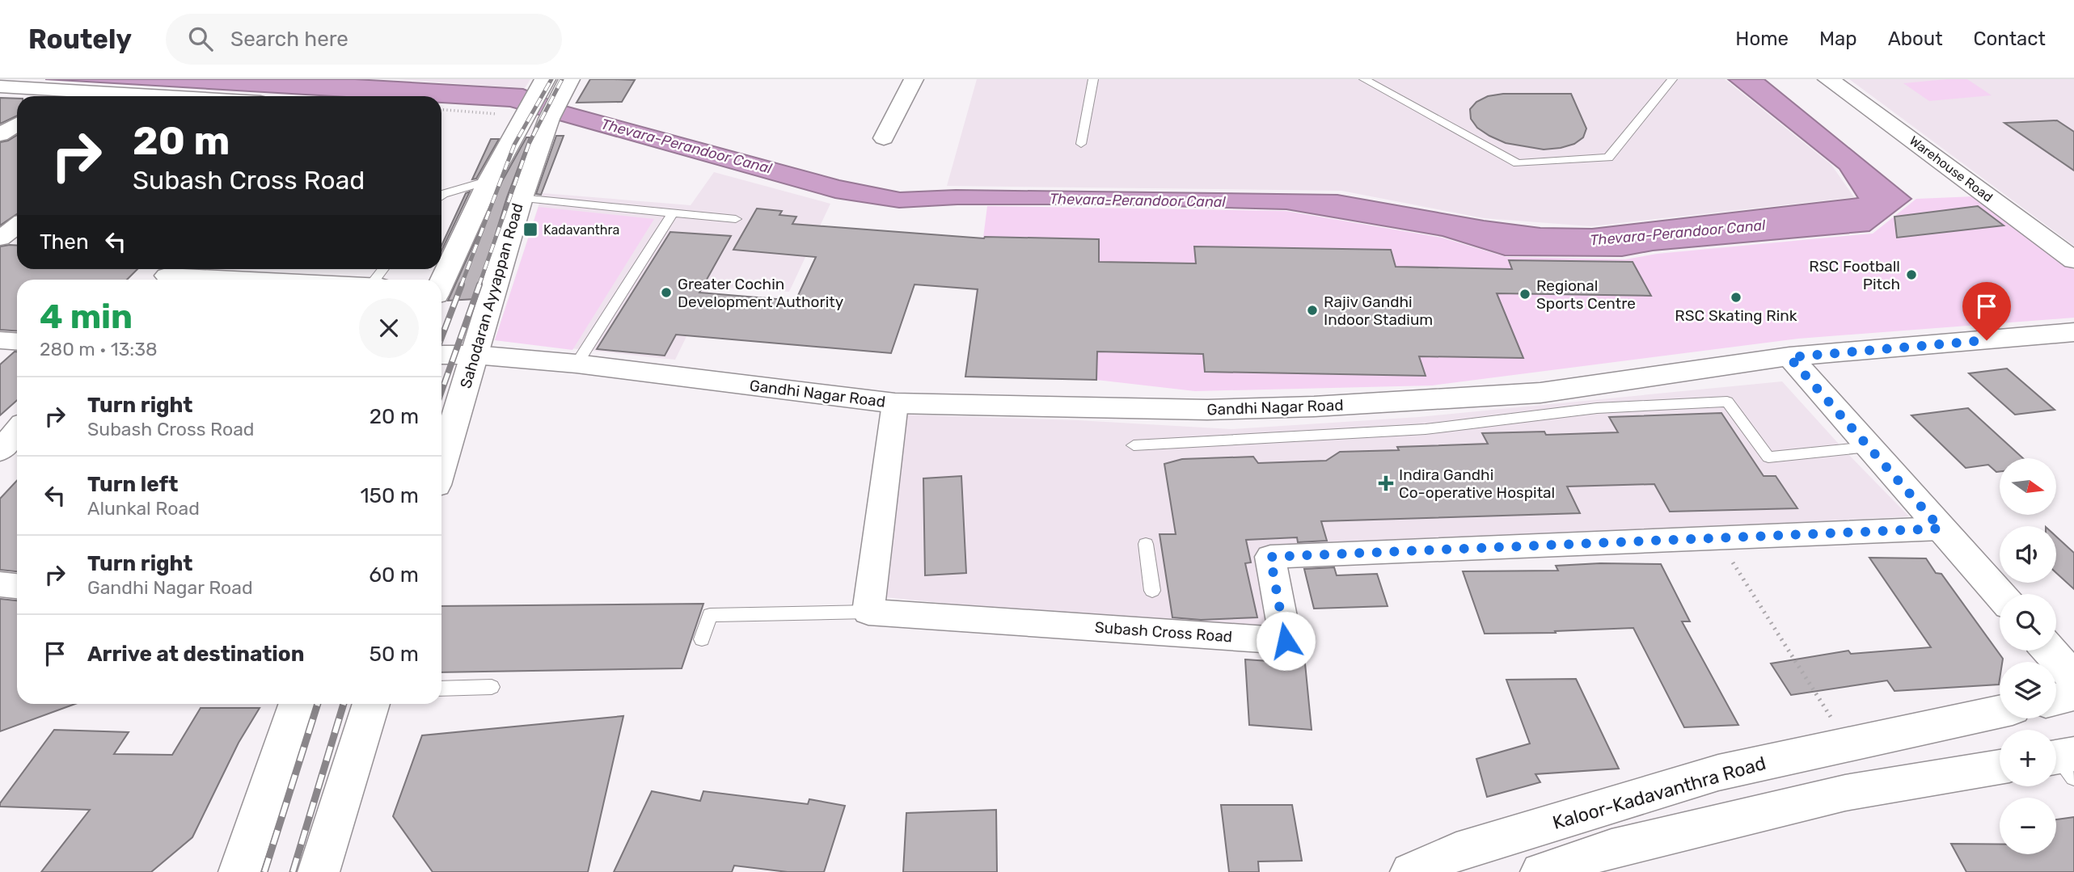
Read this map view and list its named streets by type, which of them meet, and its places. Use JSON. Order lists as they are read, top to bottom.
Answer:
{
  "streets": {
    "street": [
      "Warehouse Road",
      "Sahodaran Ayyappan Road",
      "Gandhi Nagar Road",
      "Subash Cross Road",
      "Kaloor-Kadavanthra Road"
    ]
  },
  "crossings": [
    ["Sahodaran Ayyappan Road", "Gandhi Nagar Road"]
  ],
  "water": ["Thevara-Perandoor Canal"],
  "places": {
    "transit": ["Kadavanthra"],
    "other": [
      "RSC Football Pitch",
      "Greater Cochin Development Authority",
      "Regional Sports Centre",
      "RSC Skating Rink",
      "Rajiv Gandhi Indoor Stadium"
    ],
    "health": ["Indira Gandhi Co-operative Hospital"]
  },
  "north": "right",
  "page": {
    "header": "Routely",
    "search": "Search here",
    "nav": [
      "Home",
      "Map",
      "About",
      "Contact"
    ],
    "turn": ["20 m", "Subash Cross Road"],
    "then": "Then",
    "heading": ["4 min", "280 m · 13:38"],
    "list": [
      {
        "name": "Turn right",
        "note": "Subash Cross Road",
        "value": "20 m"
      },
      {
        "name": "Turn left",
        "note": "Alunkal Road",
        "value": "150 m"
      },
      {
        "name": "Turn right",
        "note": "Gandhi Nagar Road",
        "value": "60 m"
      },
      {
        "name": "Arrive at destination",
        "value": "50 m"
      }
    ],
    "map_buttons": ["+", "−"]
  }
}
